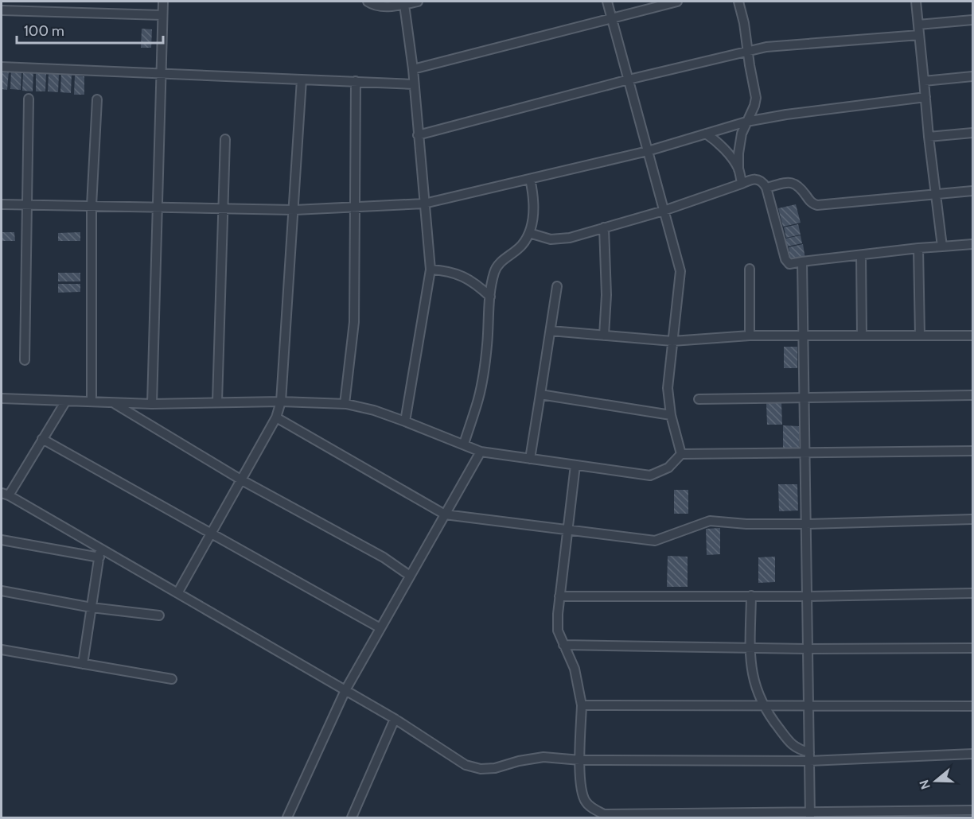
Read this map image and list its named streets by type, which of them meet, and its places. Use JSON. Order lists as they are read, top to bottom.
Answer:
{
  "scale_bar": "100 m",
  "north": "left"
}
